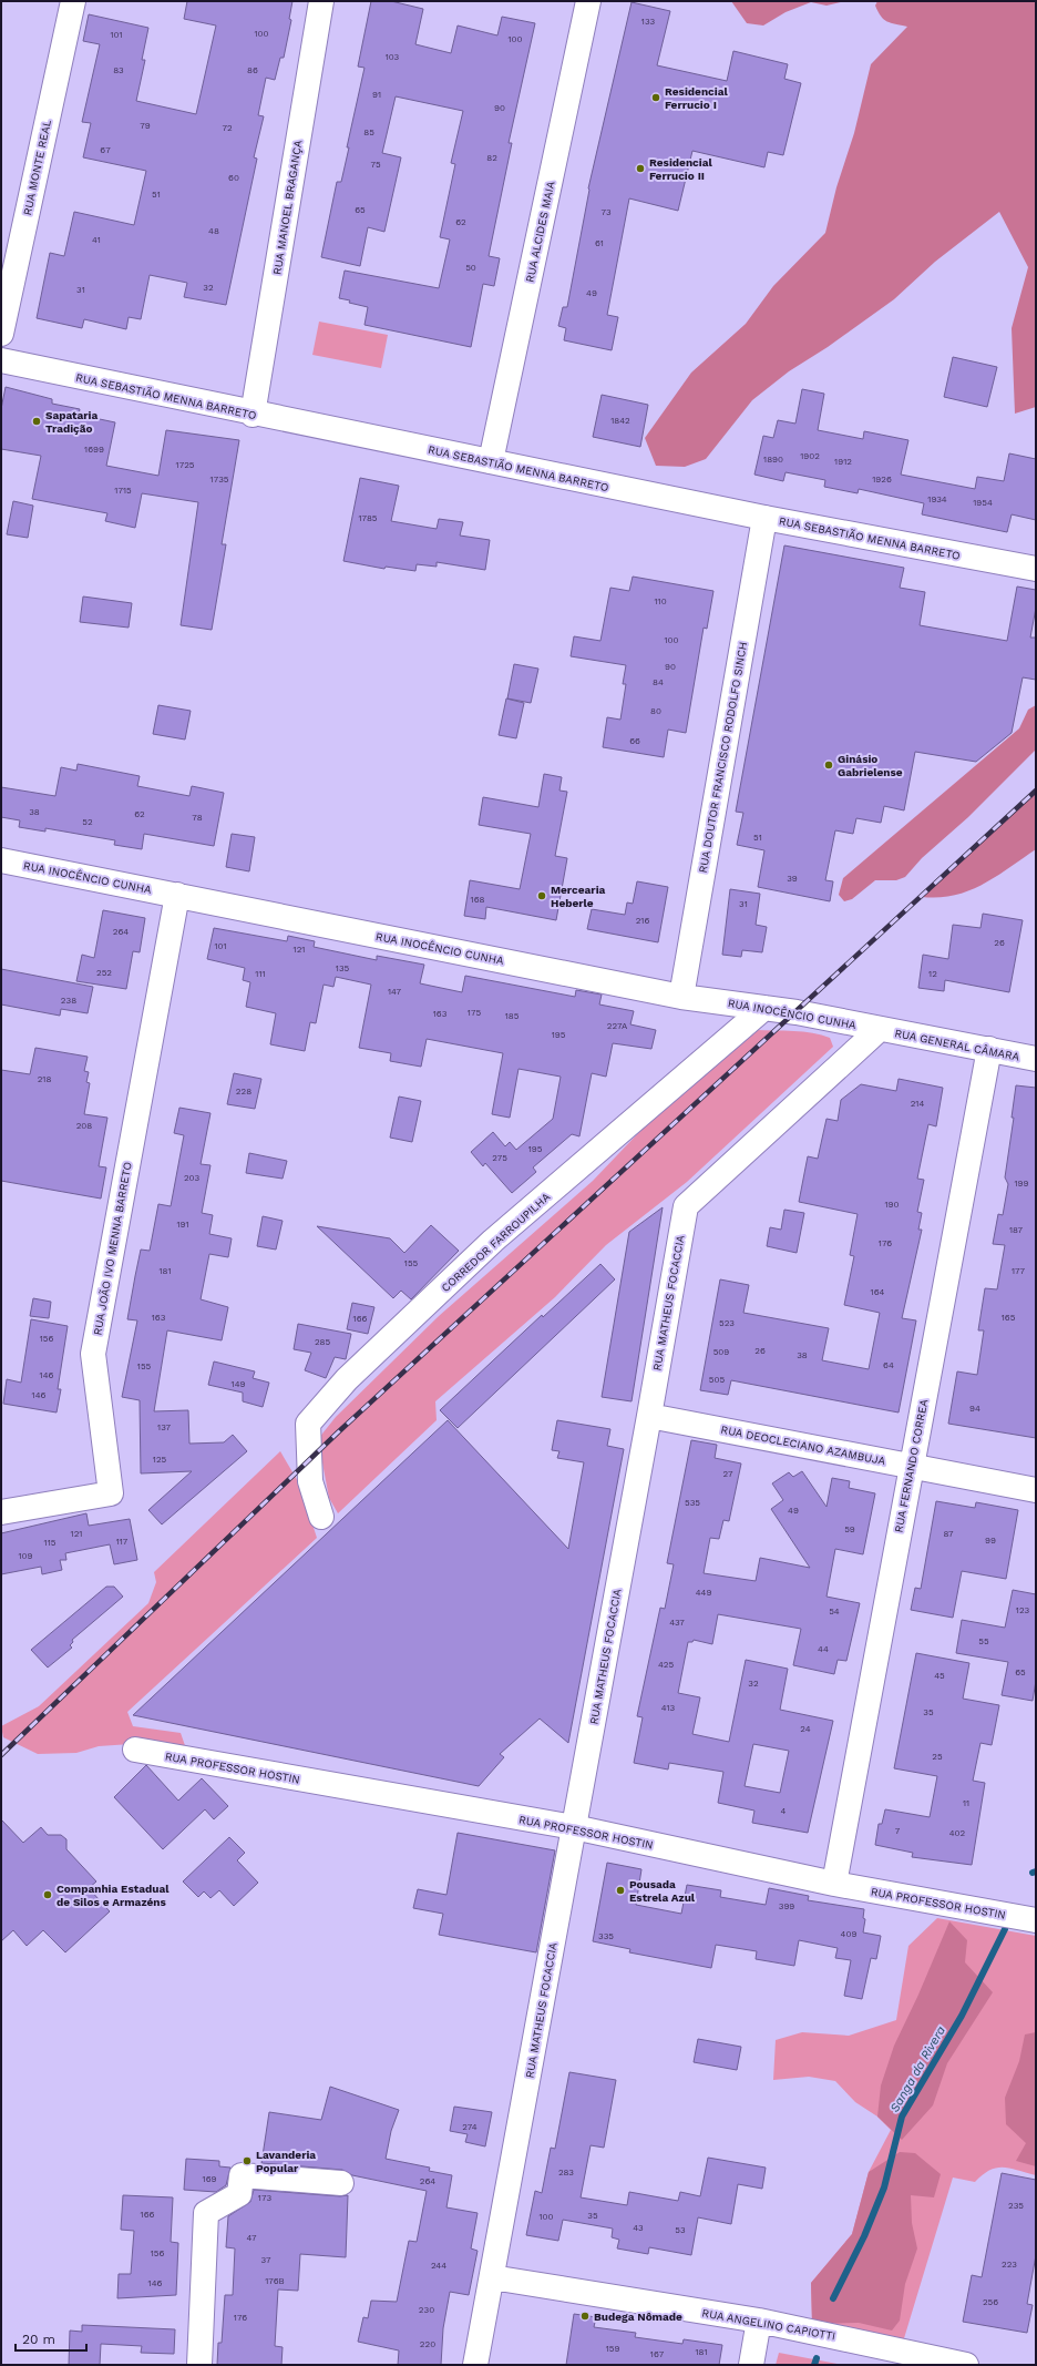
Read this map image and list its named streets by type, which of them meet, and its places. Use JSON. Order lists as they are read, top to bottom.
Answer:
{
  "streets": {
    "street": [
      "RUA MONTE REAL",
      "RUA MANOEL BRAGANÇA",
      "RUA ALCIDES MAIA",
      "RUA SEBASTIÃO MENNA BARRETO",
      "RUA DOUTOR FRANCISCO RODOLFO SINCH",
      "RUA INOCÊNCIO CUNHA",
      "RUA GENERAL CÂMARA",
      "CORREDOR FARROUPILHA",
      "RUA JOÃO IVO MENNA BARRETO",
      "RUA MATHEUS FOCACCIA",
      "RUA DEOCLECIANO AZAMBUJA",
      "RUA FERNANDO CORREA",
      "RUA PROFESSOR HOSTIN",
      "RUA ANGELINO CAPIOTTI"
    ]
  },
  "crossings": [
    ["RUA MANOEL BRAGANÇA", "RUA SEBASTIÃO MENNA BARRETO"],
    ["RUA ALCIDES MAIA", "RUA SEBASTIÃO MENNA BARRETO"],
    ["RUA SEBASTIÃO MENNA BARRETO", "RUA DOUTOR FRANCISCO RODOLFO SINCH"],
    ["RUA DOUTOR FRANCISCO RODOLFO SINCH", "RUA INOCÊNCIO CUNHA"],
    ["RUA INOCÊNCIO CUNHA", "RUA GENERAL CÂMARA"],
    ["RUA INOCÊNCIO CUNHA", "CORREDOR FARROUPILHA"],
    ["RUA INOCÊNCIO CUNHA", "RUA JOÃO IVO MENNA BARRETO"],
    ["RUA INOCÊNCIO CUNHA", "RUA MATHEUS FOCACCIA"],
    ["RUA GENERAL CÂMARA", "RUA MATHEUS FOCACCIA"],
    ["RUA GENERAL CÂMARA", "RUA FERNANDO CORREA"],
    ["RUA MATHEUS FOCACCIA", "RUA DEOCLECIANO AZAMBUJA"],
    ["RUA MATHEUS FOCACCIA", "RUA PROFESSOR HOSTIN"],
    ["RUA MATHEUS FOCACCIA", "RUA ANGELINO CAPIOTTI"],
    ["RUA DEOCLECIANO AZAMBUJA", "RUA FERNANDO CORREA"],
    ["RUA FERNANDO CORREA", "RUA PROFESSOR HOSTIN"]
  ],
  "water": ["Sanga da Rivera"],
  "places": [
    "Residencial Ferrucio I",
    "Residencial Ferrucio II",
    "Sapataria Tradição",
    "Ginásio Gabrielense",
    "Mercearia Heberle",
    "Pousada Estrela Azul",
    "Companhia Estadual de Silos e Armazéns",
    "Lavanderia Popular",
    "Budega Nômade"
  ],
  "house_numbers": [
    "133",
    "100",
    "101",
    "100",
    "103",
    "83",
    "86",
    "91",
    "90",
    "79",
    "72",
    "85",
    "67",
    "82",
    "75",
    "60",
    "51",
    "65",
    "73",
    "62",
    "48",
    "41",
    "61",
    "50",
    "32",
    "31",
    "49",
    "1842",
    "1699",
    "1902",
    "1890",
    "1912",
    "1725",
    "1735",
    "1926",
    "1715",
    "1934",
    "1954",
    "1785",
    "110",
    "100",
    "90",
    "84",
    "80",
    "66",
    "38",
    "62",
    "78",
    "52",
    "51",
    "39",
    "168",
    "31",
    "216",
    "264",
    "26",
    "101",
    "121",
    "135",
    "252",
    "111",
    "12",
    "147",
    "238",
    "175",
    "163",
    "185",
    "227A",
    "195",
    "218",
    "228",
    "214",
    "208",
    "195",
    "275",
    "203",
    "199",
    "190",
    "191",
    "187",
    "176",
    "155",
    "181",
    "177",
    "164",
    "163",
    "165",
    "166",
    "523",
    "156",
    "285",
    "26",
    "509",
    "38",
    "64",
    "155",
    "146",
    "505",
    "149",
    "146",
    "94",
    "137",
    "125",
    "27",
    "535",
    "49",
    "59",
    "121",
    "87",
    "99",
    "117",
    "115",
    "109",
    "449",
    "123",
    "54",
    "437",
    "55",
    "44",
    "425",
    "65",
    "45",
    "32",
    "413",
    "35",
    "24",
    "25",
    "11",
    "4",
    "7",
    "402",
    "399",
    "409",
    "335",
    "274",
    "283",
    "169",
    "264",
    "173",
    "235",
    "166",
    "35",
    "100",
    "43",
    "53",
    "47",
    "156",
    "37",
    "223",
    "244",
    "176B",
    "146",
    "256",
    "230",
    "176",
    "220",
    "159",
    "181",
    "167"
  ],
  "scale_bar": "20 m"
}
